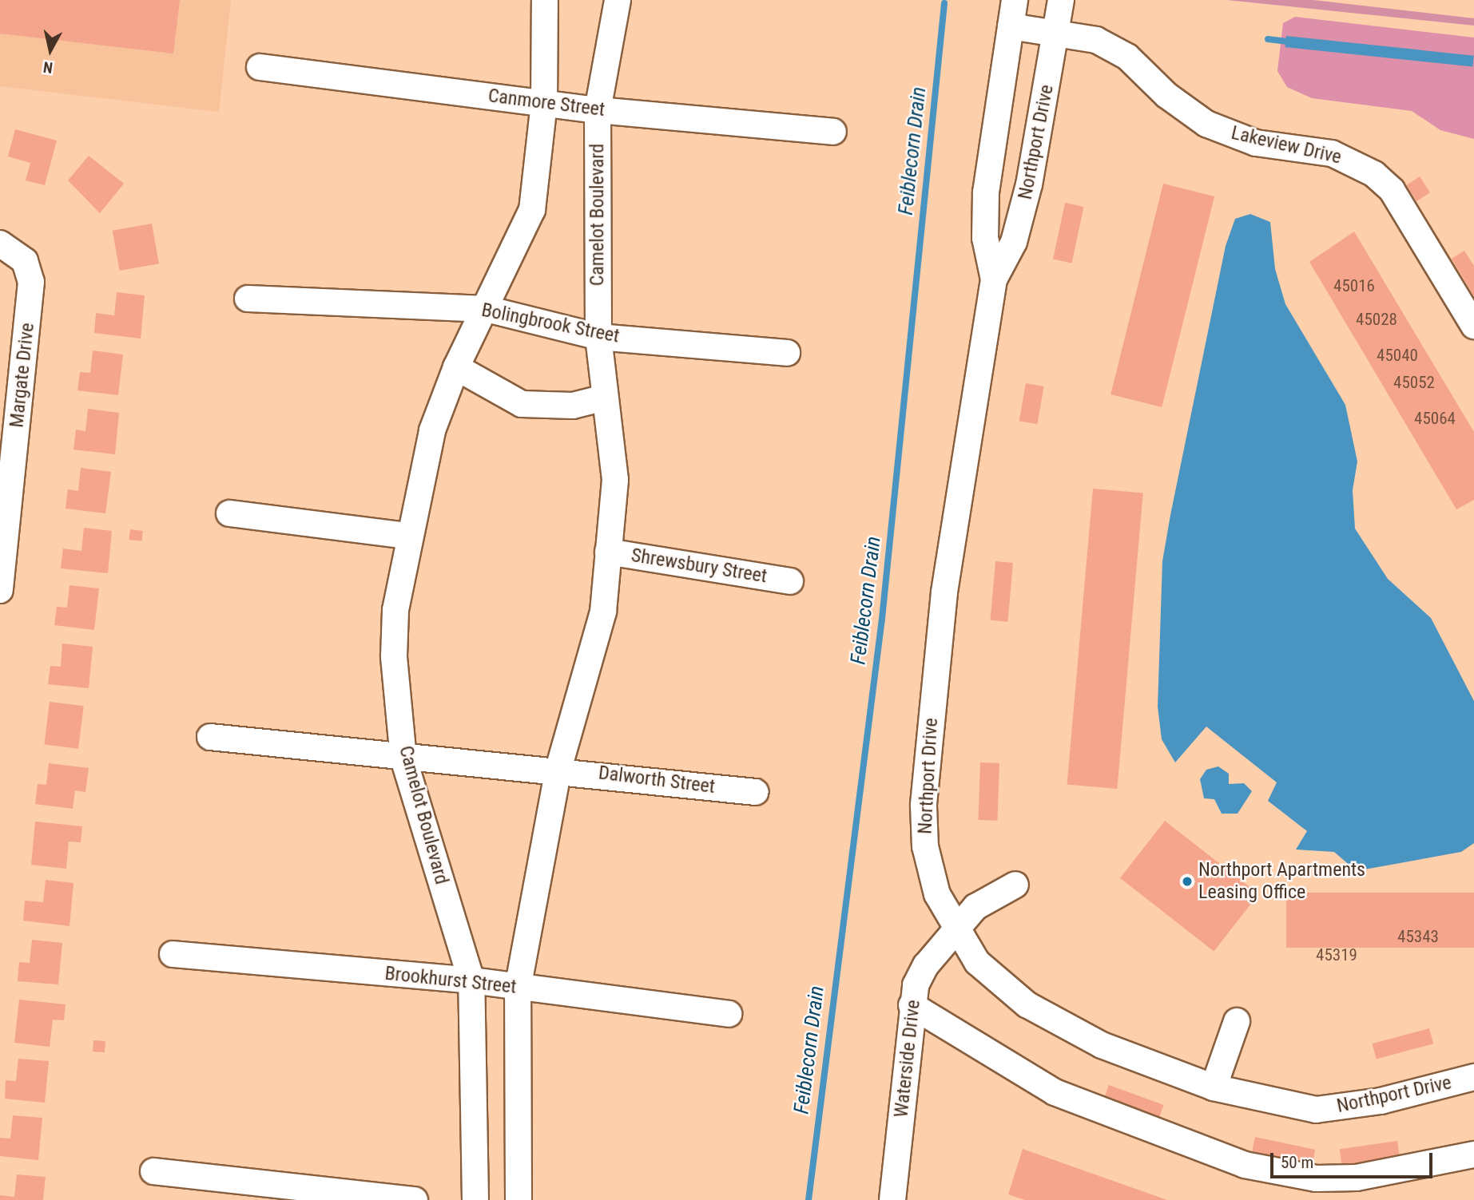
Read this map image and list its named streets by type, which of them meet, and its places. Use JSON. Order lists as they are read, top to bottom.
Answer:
{
  "streets": {
    "street": [
      "Canmore Street",
      "Northport Drive",
      "Lakeview Drive",
      "Camelot Boulevard",
      "Bolingbrook Street",
      "Margate Drive",
      "Shrewsbury Street",
      "Dalworth Street",
      "Brookhurst Street",
      "Waterside Drive"
    ]
  },
  "crossings": [
    ["Canmore Street", "Camelot Boulevard"],
    ["Northport Drive", "Lakeview Drive"],
    ["Northport Drive", "Waterside Drive"],
    ["Camelot Boulevard", "Bolingbrook Street"],
    ["Camelot Boulevard", "Shrewsbury Street"],
    ["Camelot Boulevard", "Dalworth Street"],
    ["Camelot Boulevard", "Brookhurst Street"]
  ],
  "water": ["Feiblecorn Drain"],
  "places": ["Northport Apartments Leasing Office"],
  "house_numbers": [
    "45016",
    "45028",
    "45040",
    "45052",
    "45064",
    "45343",
    "45319"
  ],
  "scale_bar": "50 m",
  "north": "bottom"
}
